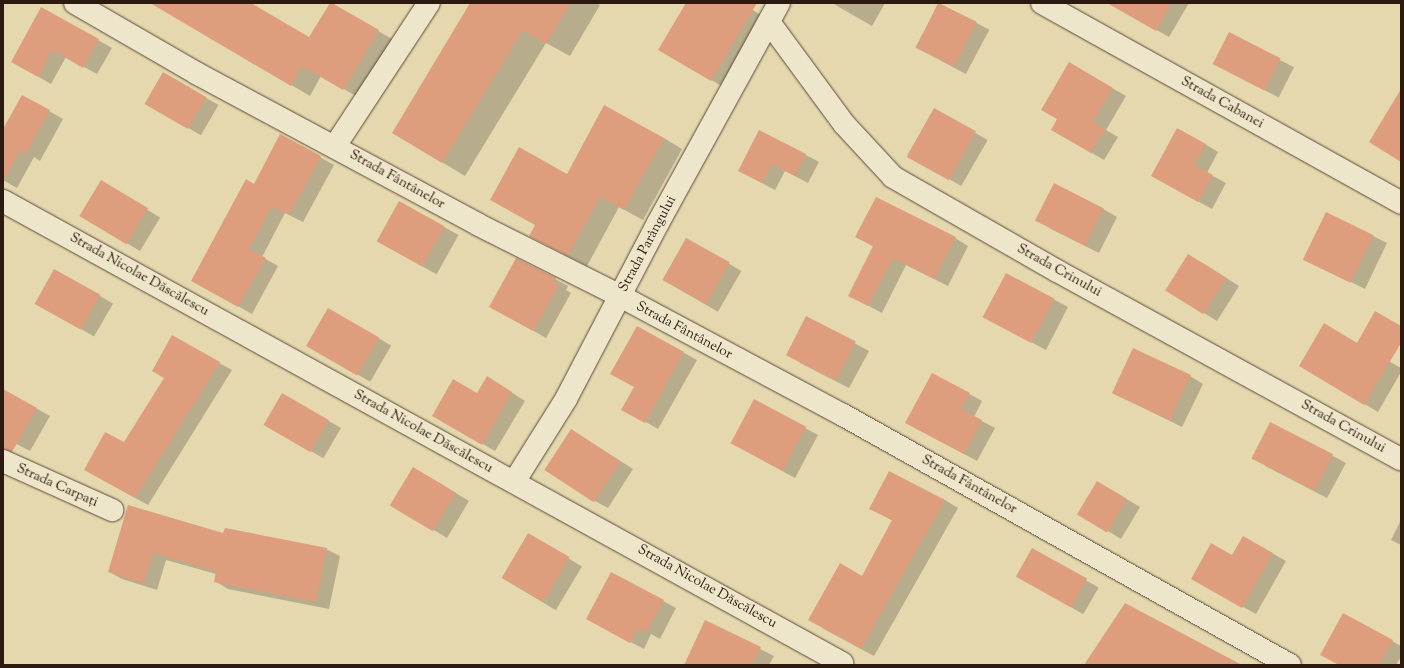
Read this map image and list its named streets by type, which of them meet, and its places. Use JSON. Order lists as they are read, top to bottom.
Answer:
{
  "streets": {
    "street": [
      "Strada Cabanei",
      "Strada Fântânelor",
      "Strada Parângului",
      "Strada Crinului",
      "Strada Nicolae Dăscălescu",
      "Strada Carpați"
    ]
  },
  "crossings": [
    ["Strada Fântânelor", "Strada Parângului"],
    ["Strada Parângului", "Strada Crinului"],
    ["Strada Parângului", "Strada Nicolae Dăscălescu"]
  ]
}
